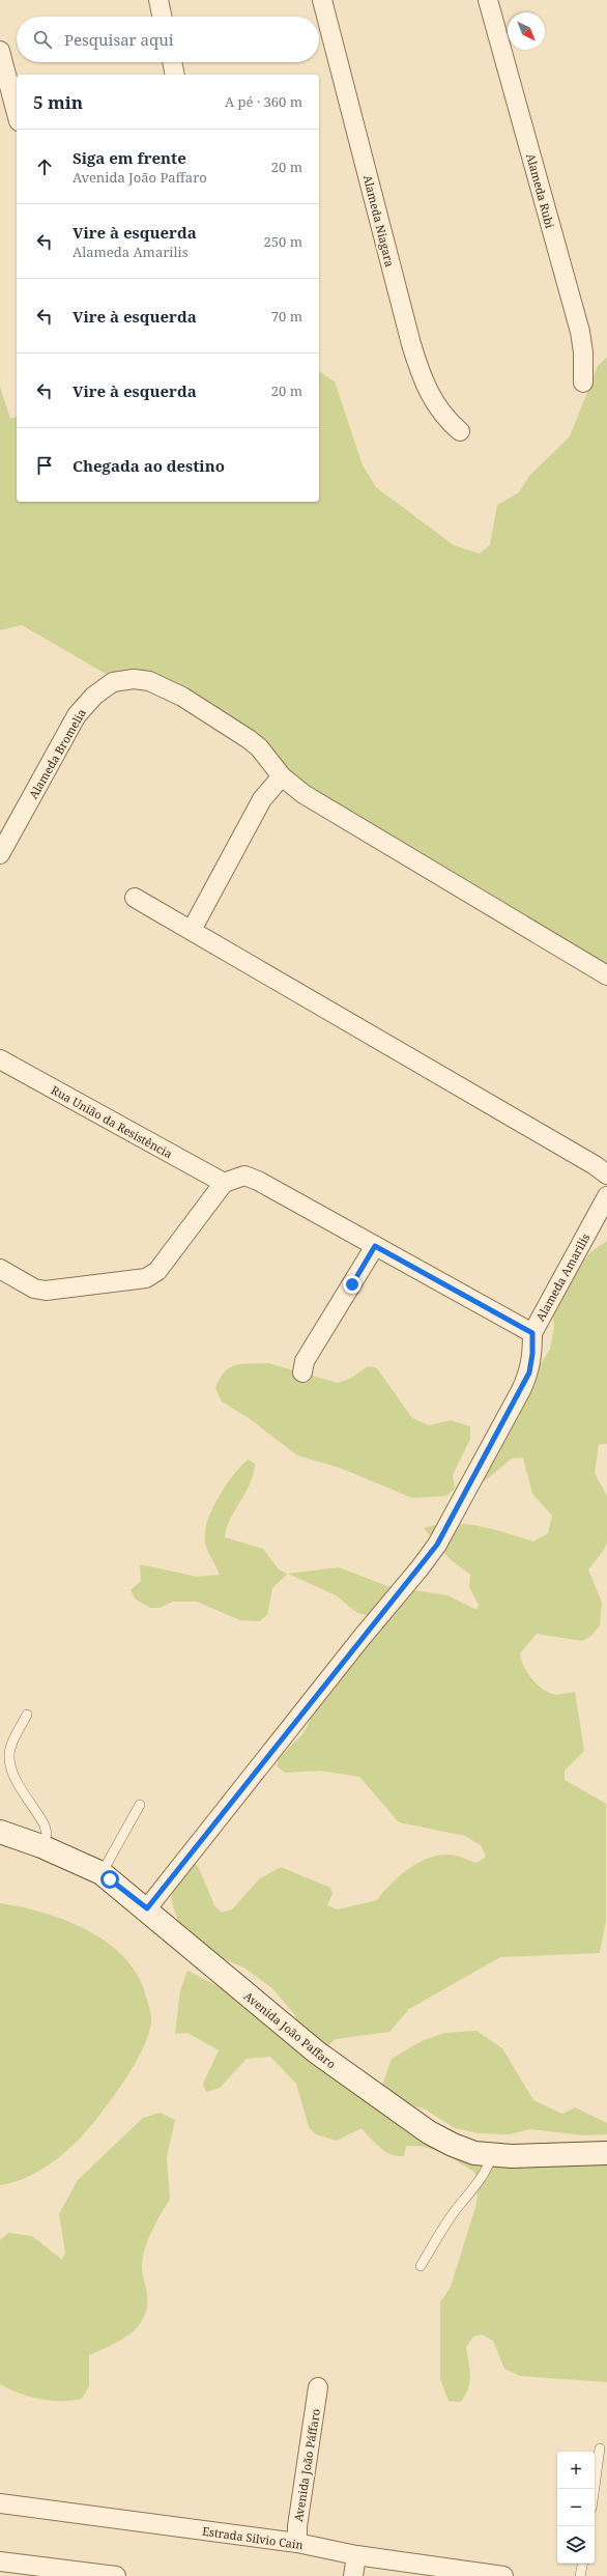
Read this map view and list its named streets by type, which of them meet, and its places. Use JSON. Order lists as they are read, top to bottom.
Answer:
{
  "streets": {
    "street": [
      "Alameda Rubi",
      "Alameda Niagara",
      "Alameda Bromelia",
      "Rua União da Resistência",
      "Alameda Amarilis",
      "Avenida João Paffaro",
      "Avenida João Páffaro",
      "Estrada Silvio Cain"
    ]
  },
  "crossings": [
    ["Alameda Amarilis", "Avenida João Paffaro"],
    ["Avenida João Páffaro", "Estrada Silvio Cain"]
  ],
  "north": "bottom right",
  "page": {
    "search": "Pesquisar aqui",
    "heading": ["5 min", "A pé · 360 m"],
    "list": [
      ["Siga em frente", "Avenida João Paffaro", "20 m"],
      ["Vire à esquerda", "Alameda Amarilis", "250 m"],
      ["Vire à esquerda", "70 m"],
      ["Vire à esquerda", "20 m"],
      "Chegada ao destino"
    ],
    "map_buttons": ["+", "−"]
  }
}
